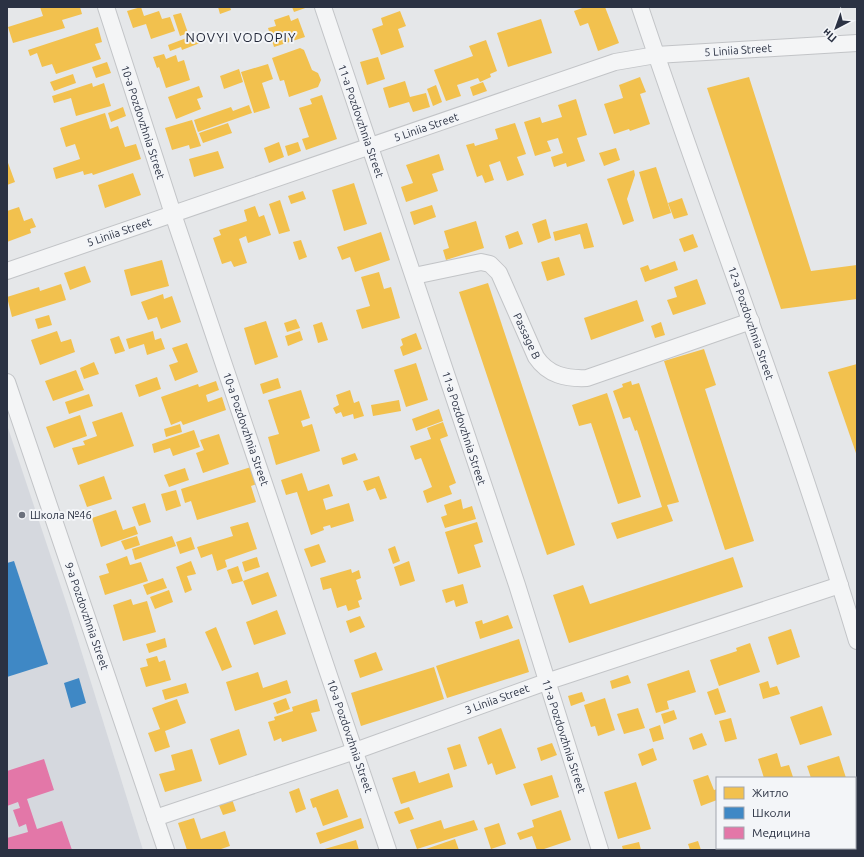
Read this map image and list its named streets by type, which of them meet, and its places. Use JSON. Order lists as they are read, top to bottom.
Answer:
{
  "streets": {
    "street": [
      "5 Liniia Street",
      "11-a Pozdovzhnia Street",
      "10-a Pozdovzhnia Street",
      "12-a Pozdovzhnia Street",
      "Passage B",
      "9-a Pozdovzhnia Street",
      "3 Liniia Street"
    ]
  },
  "crossings": [
    ["5 Liniia Street", "11-a Pozdovzhnia Street"],
    ["5 Liniia Street", "10-a Pozdovzhnia Street"],
    ["5 Liniia Street", "12-a Pozdovzhnia Street"],
    ["11-a Pozdovzhnia Street", "Passage B"],
    ["11-a Pozdovzhnia Street", "3 Liniia Street"],
    ["10-a Pozdovzhnia Street", "3 Liniia Street"],
    ["12-a Pozdovzhnia Street", "Passage B"],
    ["12-a Pozdovzhnia Street", "3 Liniia Street"],
    ["9-a Pozdovzhnia Street", "3 Liniia Street"]
  ],
  "districts": ["NOVYI VODOPIY"],
  "places": ["Школа №46"],
  "legend": ["Житло", "Школи", "Медицина"],
  "north": "bottom left"
}
